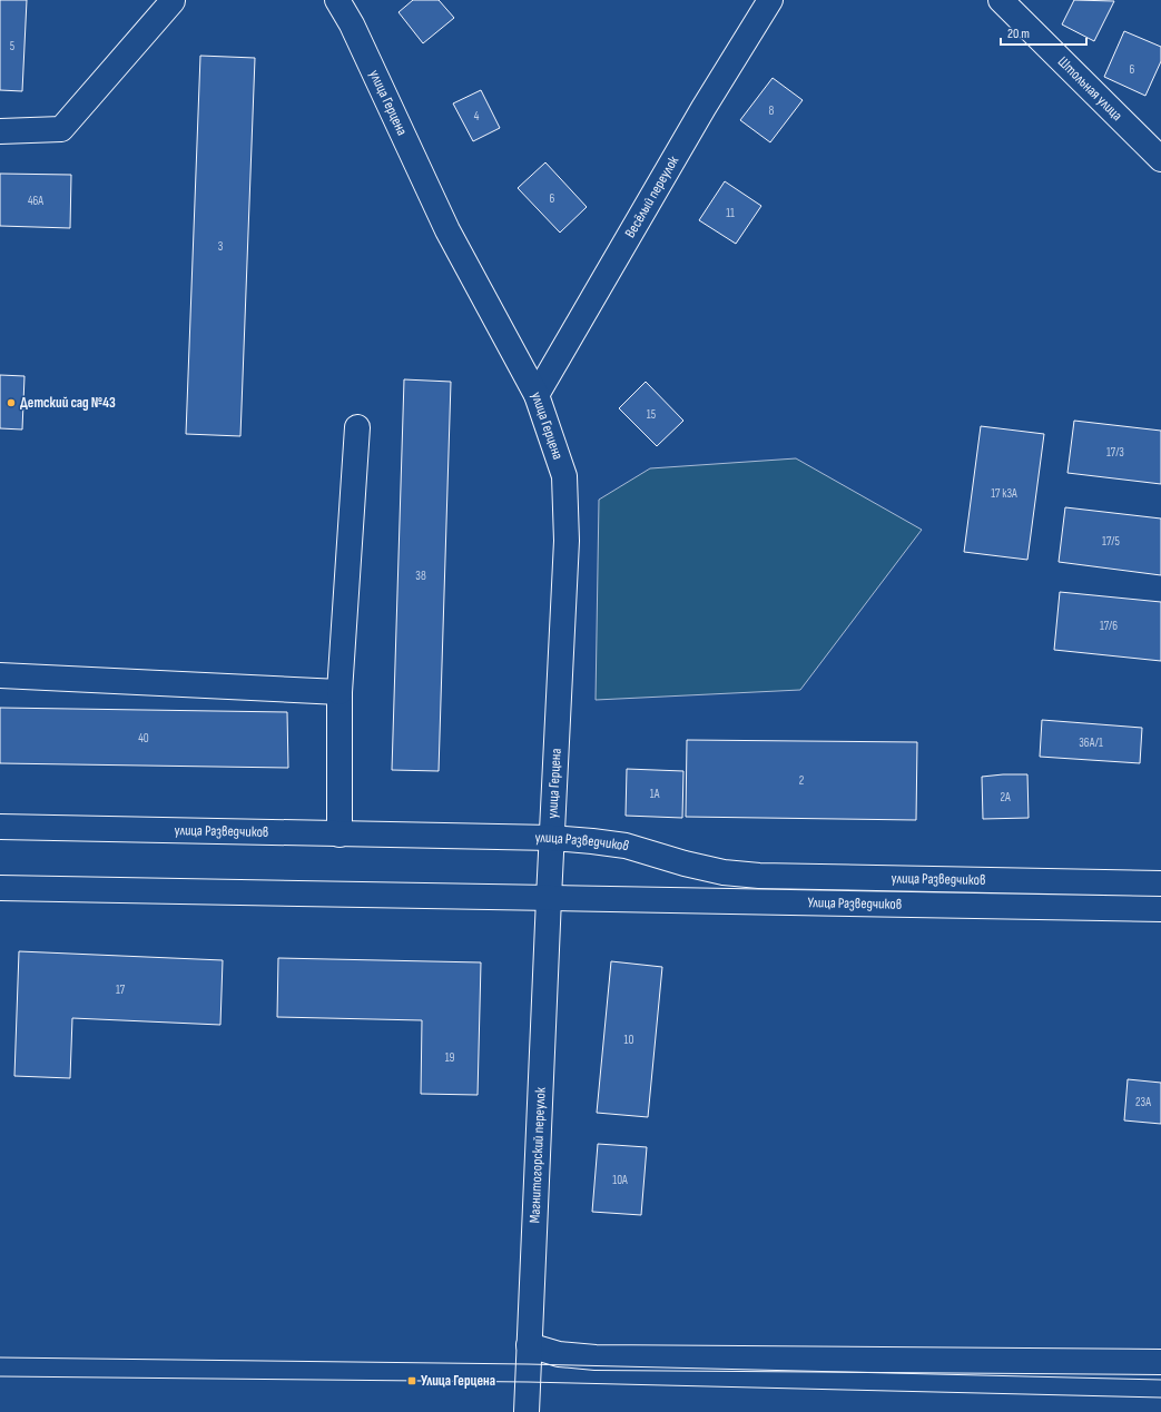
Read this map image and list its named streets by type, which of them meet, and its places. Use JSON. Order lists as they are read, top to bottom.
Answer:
{
  "streets": {
    "main road": [
      "Штольная улица",
      "улица Герцена",
      "Весёлый переулок",
      "улица Разведчиков",
      "Улица Разведчиков",
      "Магнитогорский переулок"
    ]
  },
  "crossings": [
    ["улица Герцена", "Весёлый переулок"],
    ["улица Герцена", "улица Разведчиков"],
    ["улица Герцена", "Улица Разведчиков"],
    ["улица Герцена", "Магнитогорский переулок"],
    ["Улица Разведчиков", "Магнитогорский переулок"]
  ],
  "places": {
    "other": ["Детский сад №43"],
    "transit": ["Улица Герцена"]
  },
  "house_numbers": [
    "5",
    "6",
    "8",
    "4",
    "6",
    "46А",
    "11",
    "3",
    "15",
    "17/3",
    "17 к3А",
    "17/5",
    "38",
    "17/6",
    "40",
    "36А/1",
    "2",
    "1А",
    "2А",
    "17",
    "10",
    "19",
    "23А",
    "10А"
  ],
  "scale_bar": "20 m"
}
